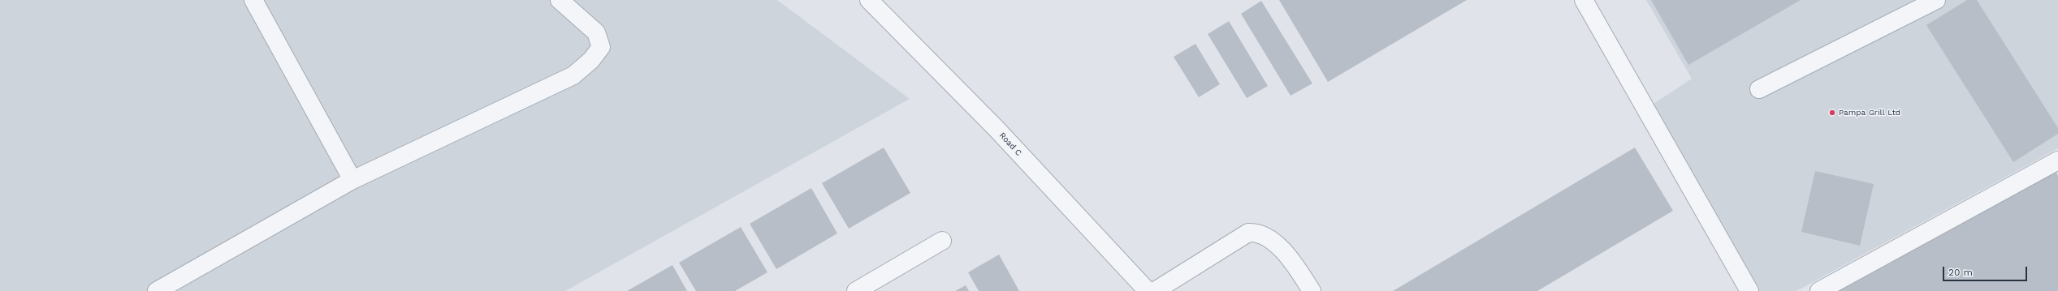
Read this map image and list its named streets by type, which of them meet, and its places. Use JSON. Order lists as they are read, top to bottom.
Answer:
{
  "streets": {
    "street": ["Road C"]
  },
  "places": ["Pampa Grill Ltd"],
  "scale_bar": "20 m"
}
